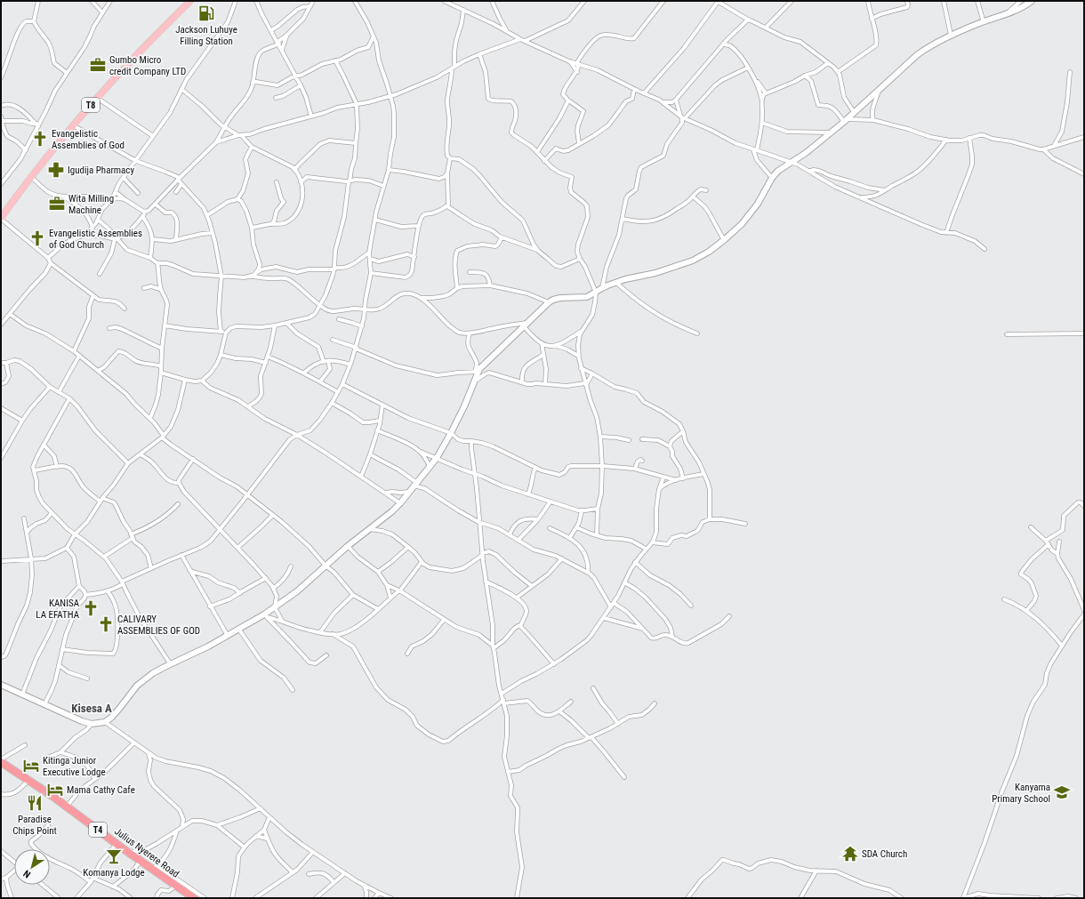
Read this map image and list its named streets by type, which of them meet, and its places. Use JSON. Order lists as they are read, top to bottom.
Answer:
{
  "streets": {
    "highway": ["T4", "Julius Nyerere Road"],
    "main road": ["T8"]
  },
  "districts": ["Kisesa A"],
  "places": {
    "fuel station": ["Jackson Luhuye Filling Station"],
    "office": ["Gumbo Micro credit Company LTD", "Wita Milling Machine"],
    "church": [
      "Evangelistic Assemblies of God",
      "Evangelistic Assemblies of God Church",
      "KANISA LA EFATHA",
      "CALIVARY ASSEMBLIES OF GOD"
    ],
    "pharmacy": ["Igudija Pharmacy"],
    "hotel": ["Kitinga Junior Executive Lodge", "Mama Cathy Cafe"],
    "school or university": ["Kanyama Primary School"],
    "restaurant": ["Paradise Chips Point"],
    "temple": ["SDA Church"],
    "bar": ["Komanya Lodge"]
  },
  "north": "bottom left"
}
